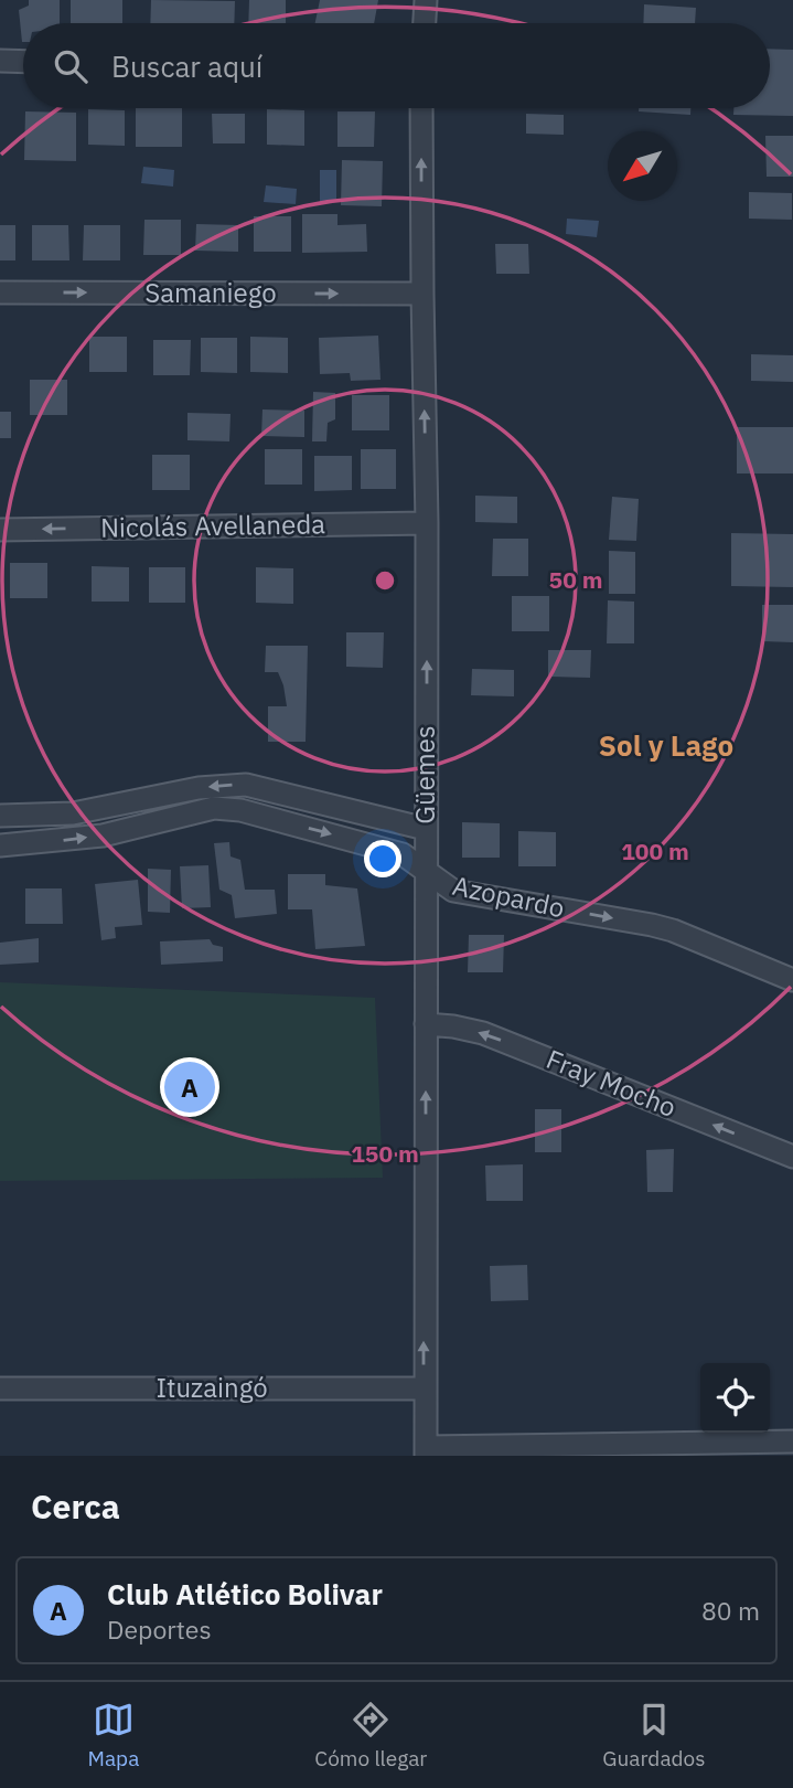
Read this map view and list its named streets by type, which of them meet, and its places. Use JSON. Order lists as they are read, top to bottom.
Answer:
{
  "streets": {
    "street": [
      "Samaniego",
      "Nicolás Avellaneda",
      "Güemes",
      "Azopardo",
      "Fray Mocho",
      "Ituzaingó"
    ]
  },
  "crossings": [
    ["Samaniego", "Güemes"],
    ["Nicolás Avellaneda", "Güemes"],
    ["Güemes", "Azopardo"],
    ["Güemes", "Fray Mocho"],
    ["Güemes", "Ituzaingó"]
  ],
  "one_way": [
    "Samaniego",
    "Nicolás Avellaneda",
    "Güemes",
    "Fray Mocho"
  ],
  "districts": ["Sol y Lago"],
  "north": "bottom left",
  "page": {
    "search": "Buscar aquí",
    "pins": "A",
    "heading": "Cerca",
    "list": [
      {
        "mark": "A",
        "name": "Club Atlético Bolivar",
        "note": "Deportes",
        "value": "80 m"
      }
    ],
    "nav": ["Mapa", "Cómo llegar", "Guardados"]
  },
  "rings": ["50 m", "100 m", "150 m"]
}
